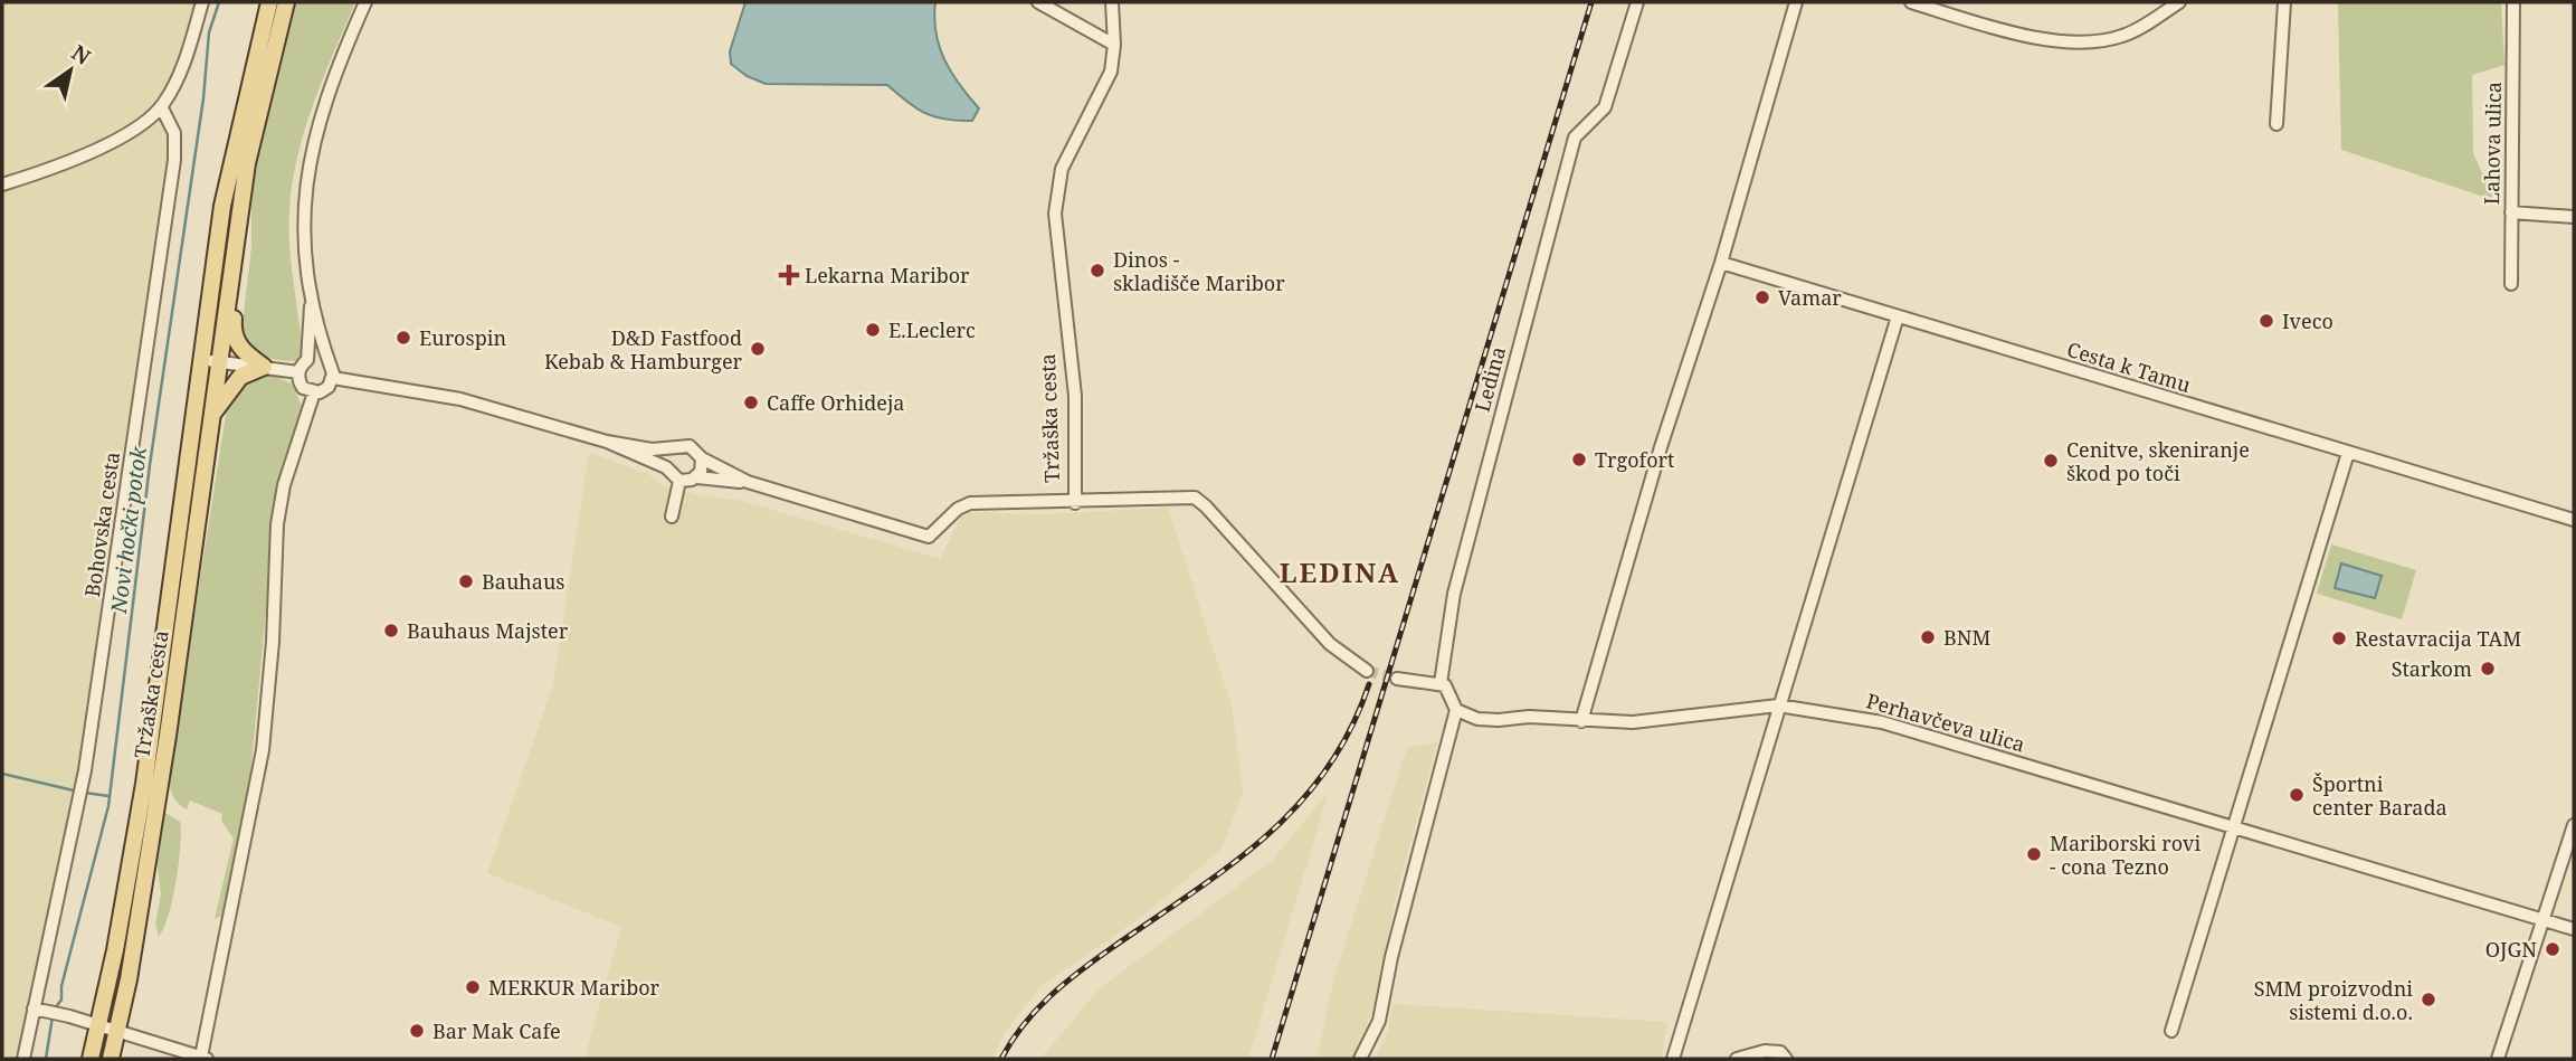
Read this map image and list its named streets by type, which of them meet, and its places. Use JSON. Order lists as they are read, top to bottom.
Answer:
{
  "streets": {
    "main road": ["Tržaška cesta"],
    "street": [
      "Lahova ulica",
      "Cesta k Tamu",
      "Ledina",
      "Bohovska cesta",
      "Perhavčeva ulica"
    ]
  },
  "districts": ["LEDINA"],
  "water": ["Novi hočki potok"],
  "places": {
    "other": [
      "Dinos - skladišče Maribor",
      "Vamar",
      "Iveco",
      "E.Leclerc",
      "Eurospin",
      "D&D Fastfood Kebab & Hamburger",
      "Caffe Orhideja",
      "Trgofort",
      "Cenitve, skeniranje škod po toči",
      "Bauhaus",
      "Bauhaus Majster",
      "BNM",
      "Restavracija TAM",
      "Starkom",
      "Športni center Barada",
      "Mariborski rovi - cona Tezno",
      "OJGN",
      "MERKUR Maribor",
      "SMM proizvodni sistemi d.o.o.",
      "Bar Mak Cafe"
    ],
    "health": ["Lekarna Maribor"]
  },
  "north": "top right"
}
